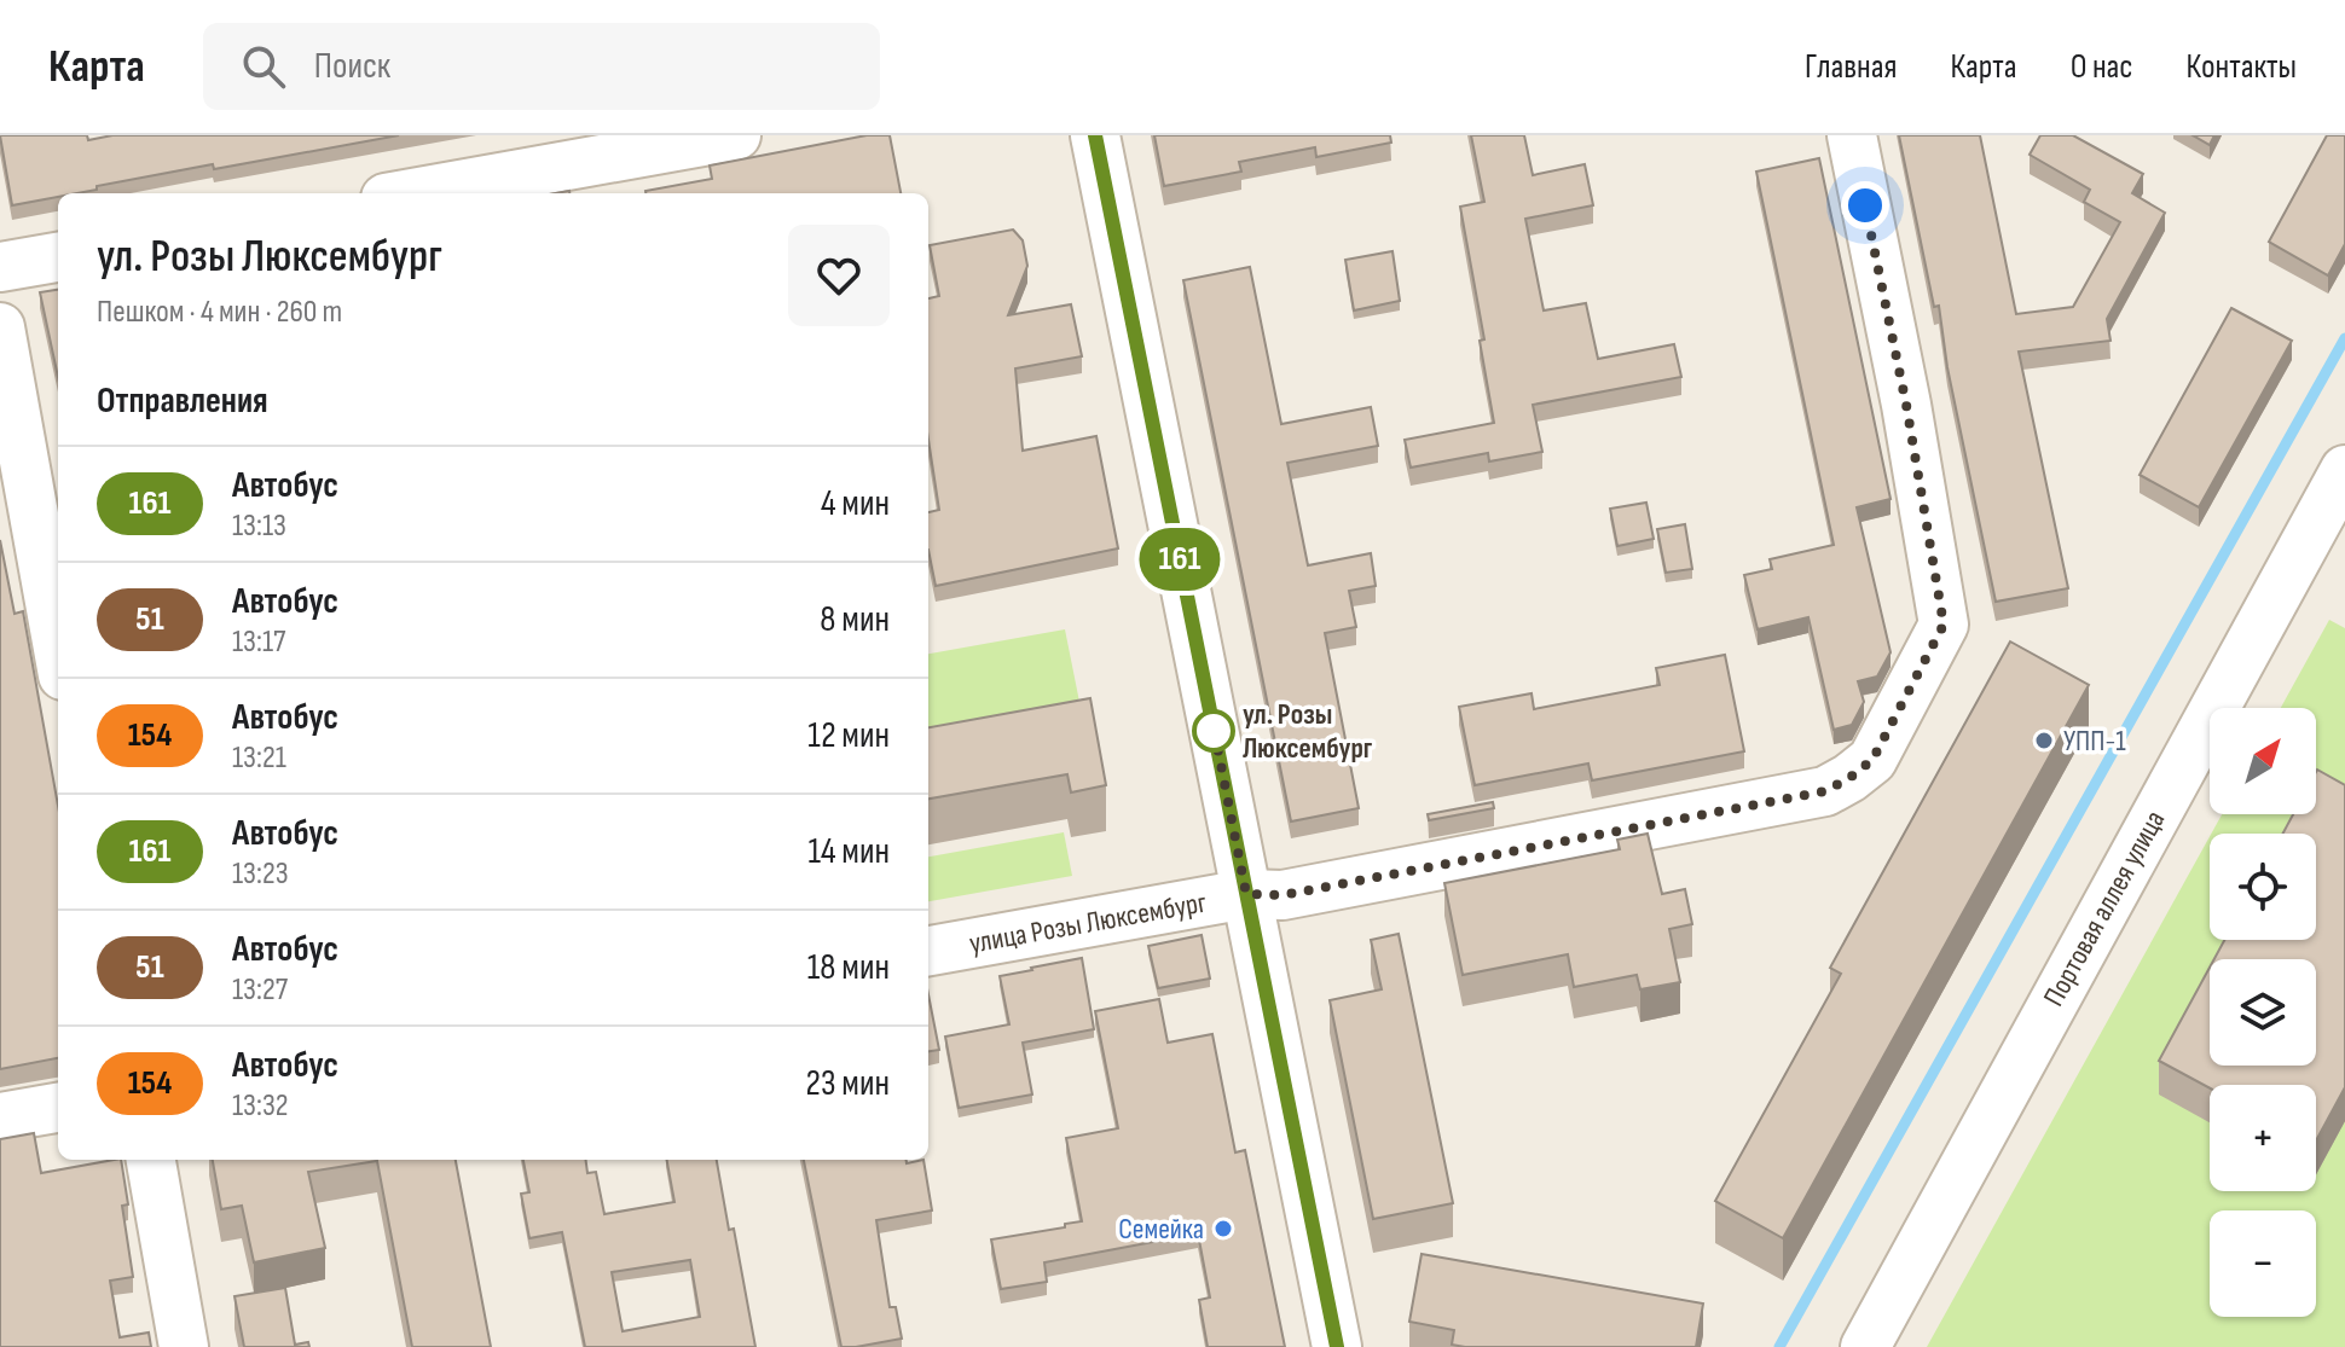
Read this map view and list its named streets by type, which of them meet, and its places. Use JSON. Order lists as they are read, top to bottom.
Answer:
{
  "streets": {
    "street": ["Портовая аллея улица", "улица Розы Люксембург"]
  },
  "places": ["ул. Розы Люксембург", "УПП-1", "Семейка"],
  "lines": ["bus line 161"],
  "north": "top right",
  "page": {
    "header": "Карта",
    "search": "Поиск",
    "nav": [
      "Главная",
      "Карта",
      "О нас",
      "Контакты"
    ],
    "on_map": "161",
    "heading": [
      ["ул. Розы Люксембург", "Пешком · 4 мин · 260 m"],
      "Отправления"
    ],
    "list": [
      {
        "mark": "161",
        "name": "Автобус",
        "note": "13:13",
        "value": "4 мин"
      },
      {
        "mark": "51",
        "name": "Автобус",
        "note": "13:17",
        "value": "8 мин"
      },
      {
        "mark": "154",
        "name": "Автобус",
        "note": "13:21",
        "value": "12 мин"
      },
      {
        "mark": "161",
        "name": "Автобус",
        "note": "13:23",
        "value": "14 мин"
      },
      {
        "mark": "51",
        "name": "Автобус",
        "note": "13:27",
        "value": "18 мин"
      },
      {
        "mark": "154",
        "name": "Автобус",
        "note": "13:32",
        "value": "23 мин"
      }
    ],
    "map_buttons": ["+", "−"]
  }
}
